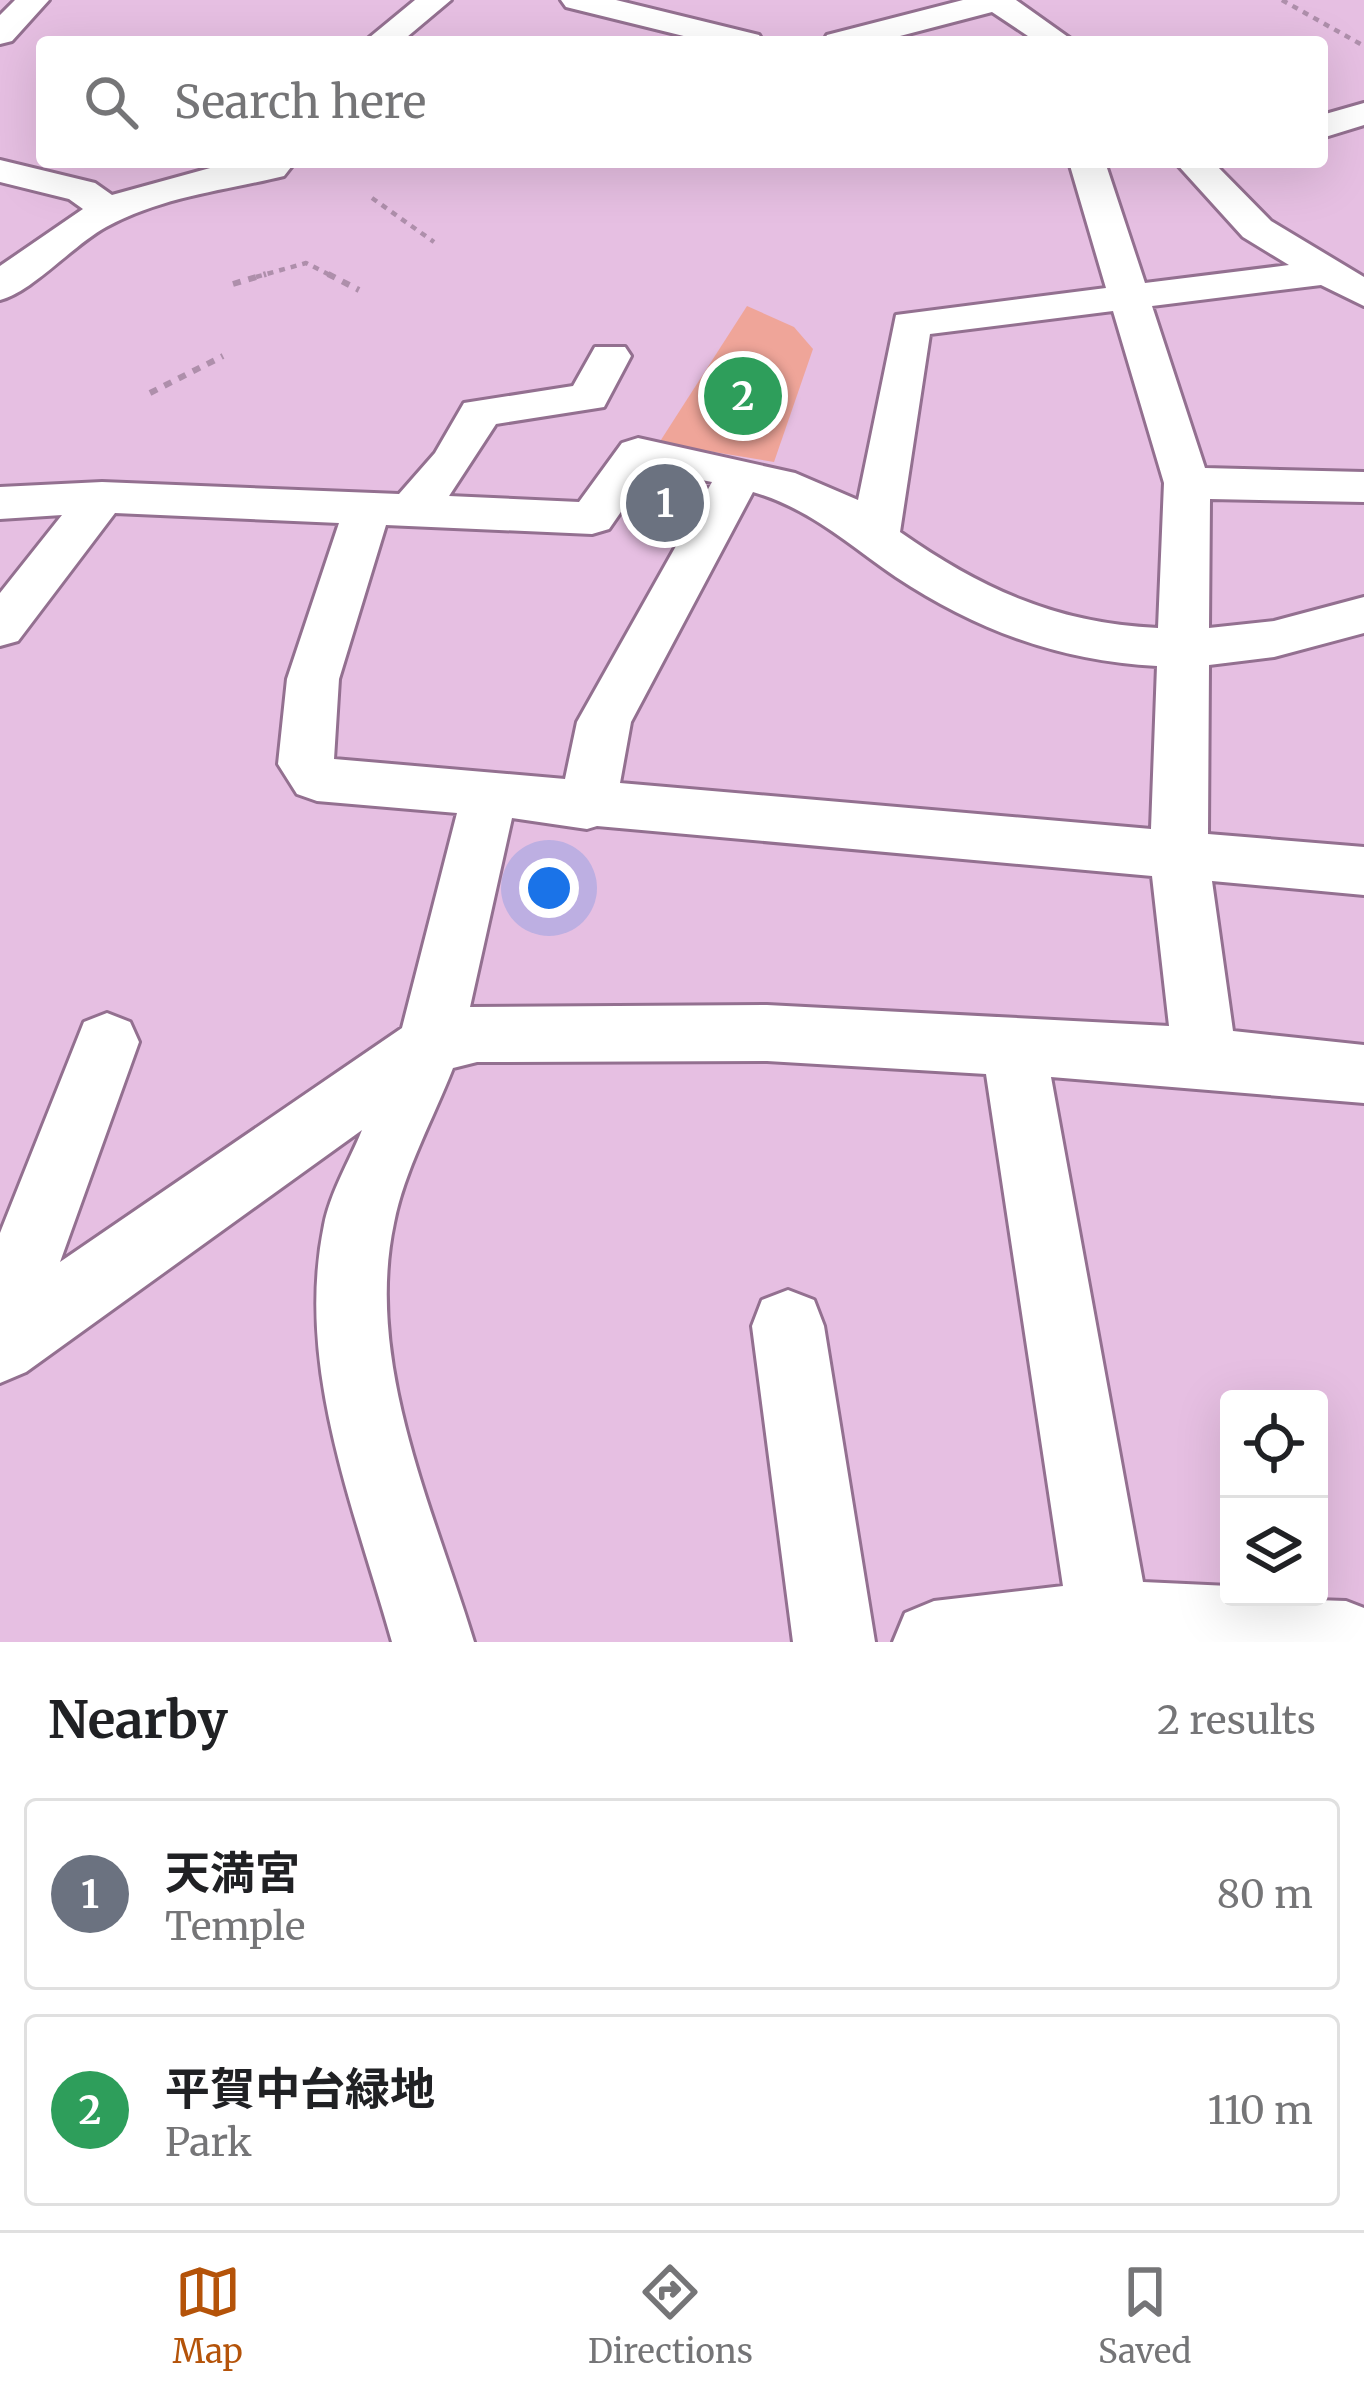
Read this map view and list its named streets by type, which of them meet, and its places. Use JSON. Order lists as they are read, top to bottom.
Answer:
{
  "page": {
    "search": "Search here",
    "pins": ["2", "1"],
    "heading": ["Nearby", "2 results"],
    "list": [
      {
        "mark": "1",
        "name": "天満宮",
        "note": "Temple",
        "value": "80 m"
      },
      {
        "mark": "2",
        "name": "平賀中台緑地",
        "note": "Park",
        "value": "110 m"
      }
    ],
    "nav": ["Map", "Directions", "Saved"]
  }
}
